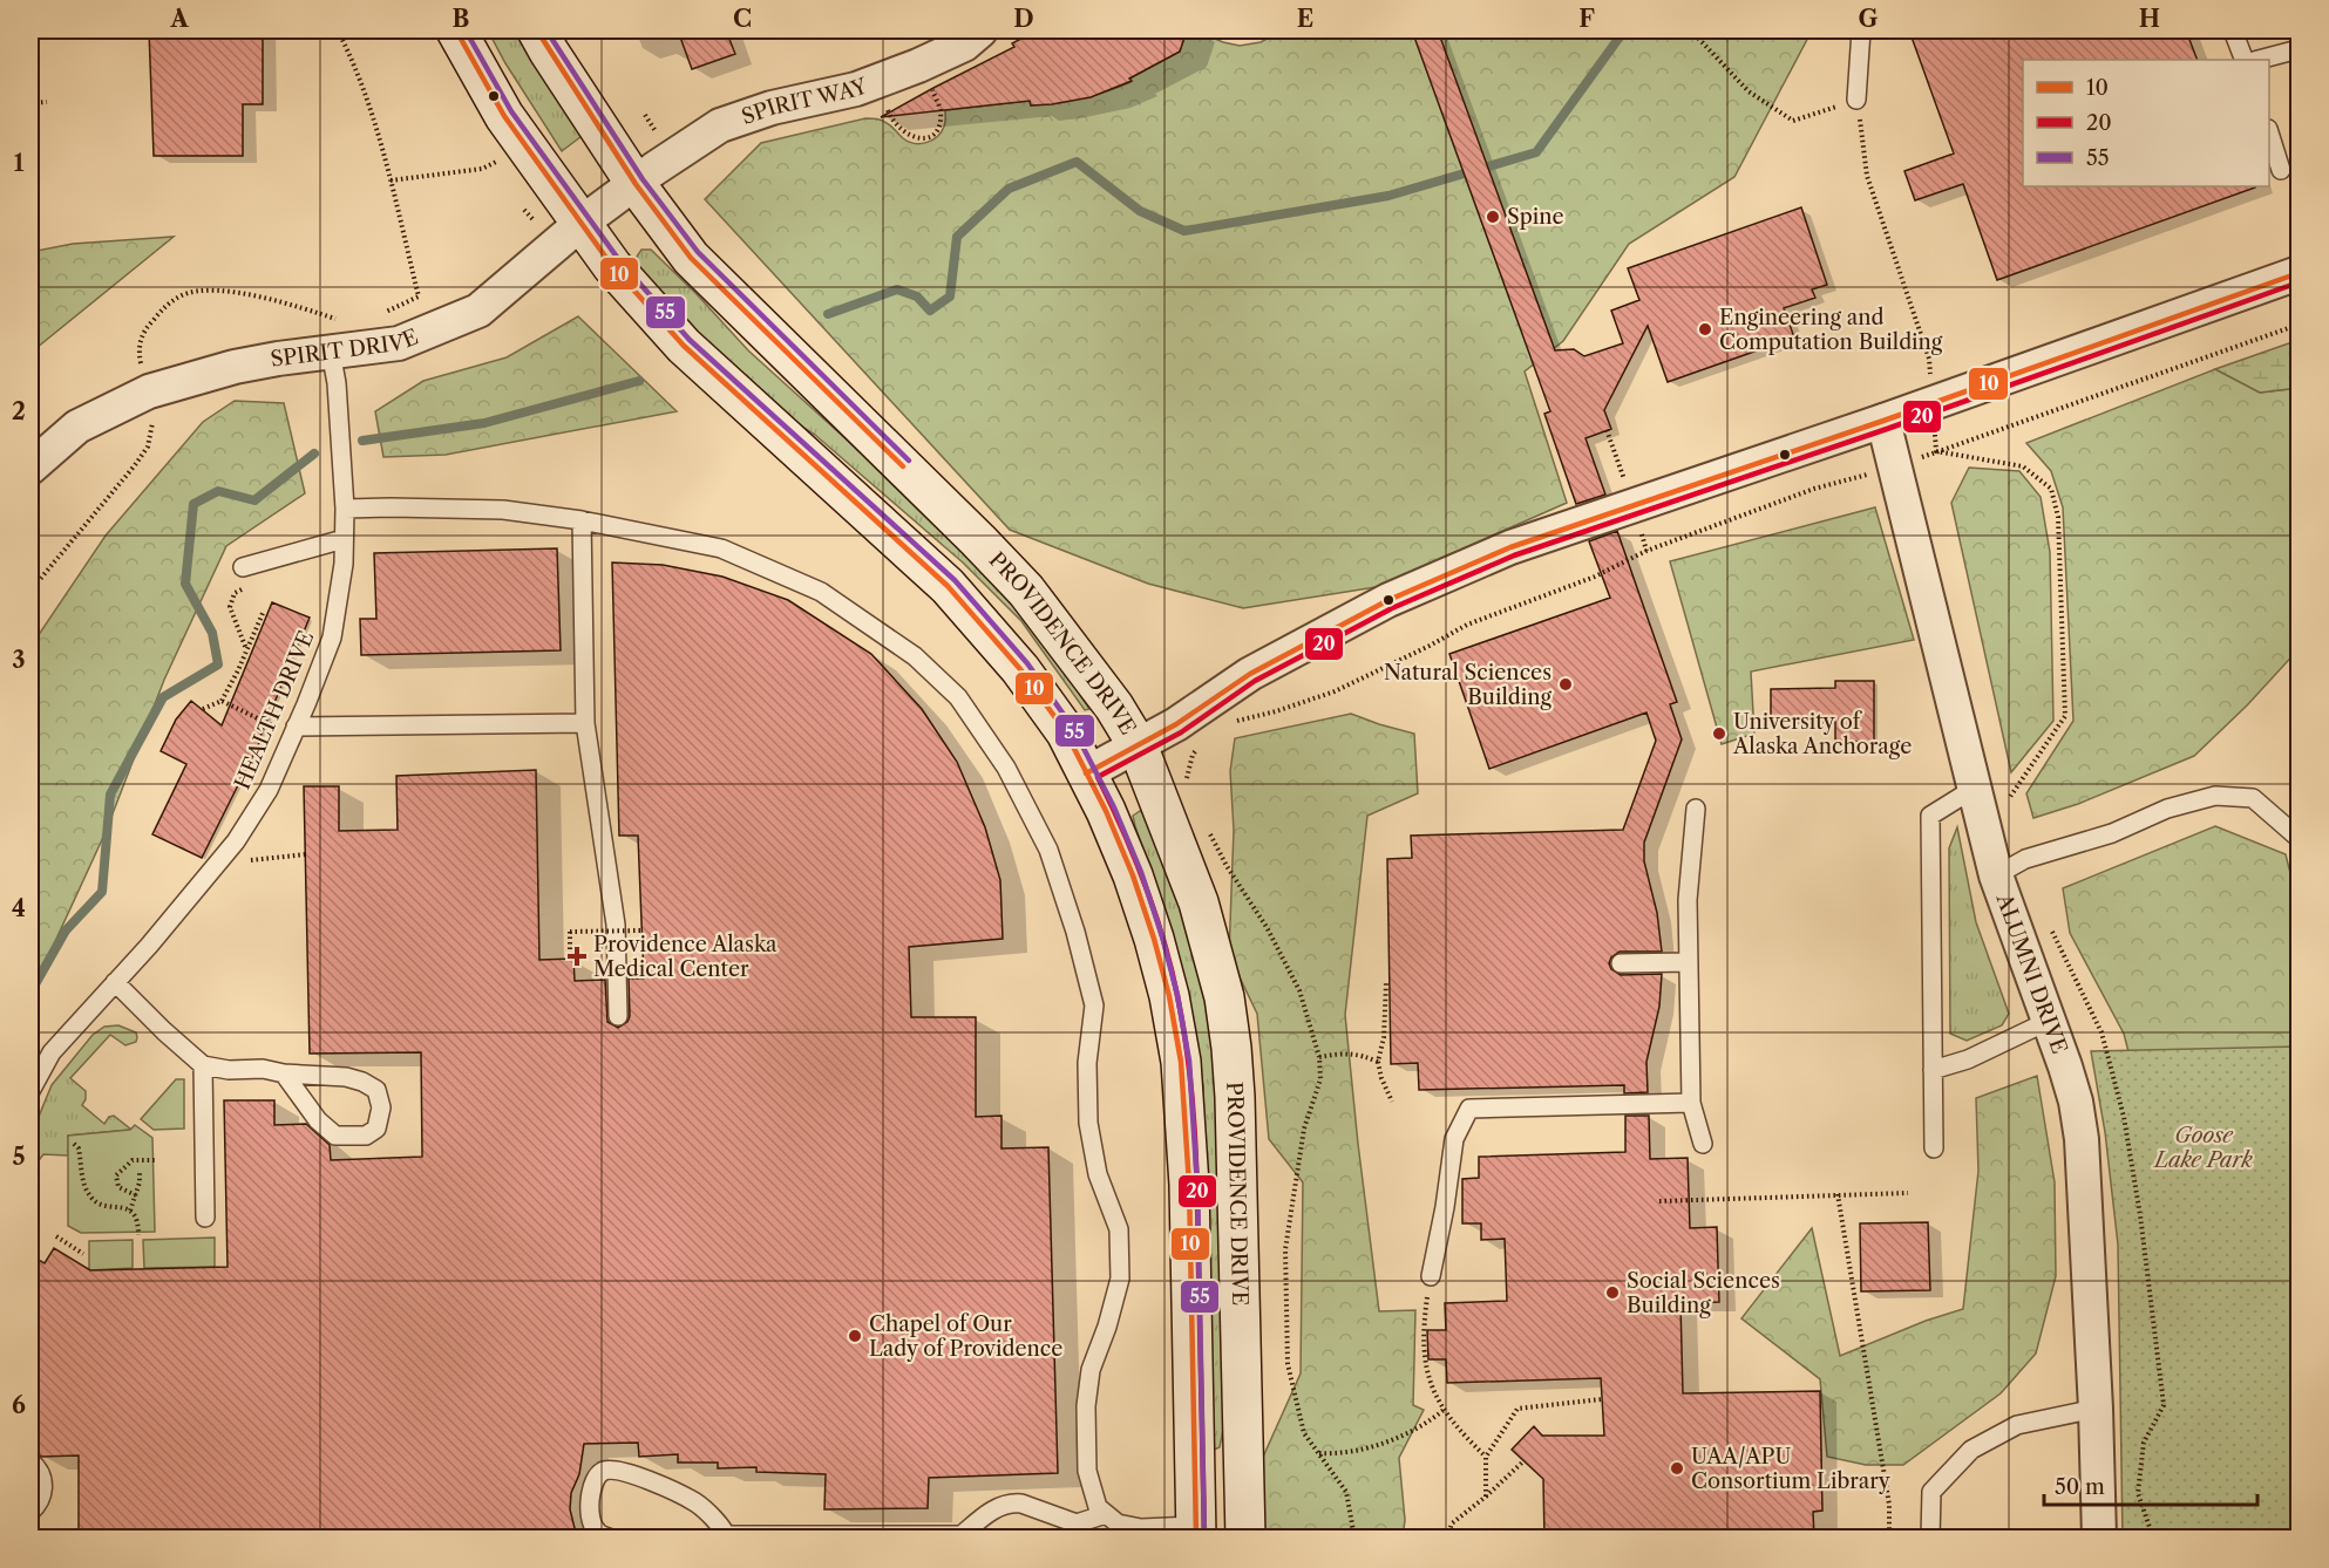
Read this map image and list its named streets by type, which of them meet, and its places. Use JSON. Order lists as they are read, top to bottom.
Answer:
{
  "streets": {
    "main road": ["PROVIDENCE DRIVE"],
    "street": ["SPIRIT WAY", "SPIRIT DRIVE", "ALUMNI DRIVE"],
    "lane": ["HEALTH DRIVE"]
  },
  "crossings": [
    ["SPIRIT WAY", "SPIRIT DRIVE"],
    ["SPIRIT WAY", "PROVIDENCE DRIVE"],
    ["SPIRIT DRIVE", "PROVIDENCE DRIVE"],
    ["SPIRIT DRIVE", "HEALTH DRIVE"]
  ],
  "parks": ["Goose Lake Park"],
  "places": {
    "other": [
      "Spine",
      "Engineering and Computation Building",
      "Natural Sciences Building",
      "University of Alaska Anchorage",
      "Social Sciences Building",
      "Chapel of Our Lady of Providence",
      "UAA/APU Consortium Library"
    ],
    "health": ["Providence Alaska Medical Center"]
  },
  "lines": ["transit line 10", "transit line 55", "transit line 20"],
  "legend": ["10", "20", "55"],
  "scale_bar": "50 m",
  "grid": {
    "columns": [
      "A",
      "B",
      "C",
      "D",
      "E",
      "F",
      "G",
      "H"
    ],
    "rows": [
      "1",
      "2",
      "3",
      "4",
      "5",
      "6"
    ]
  }
}
